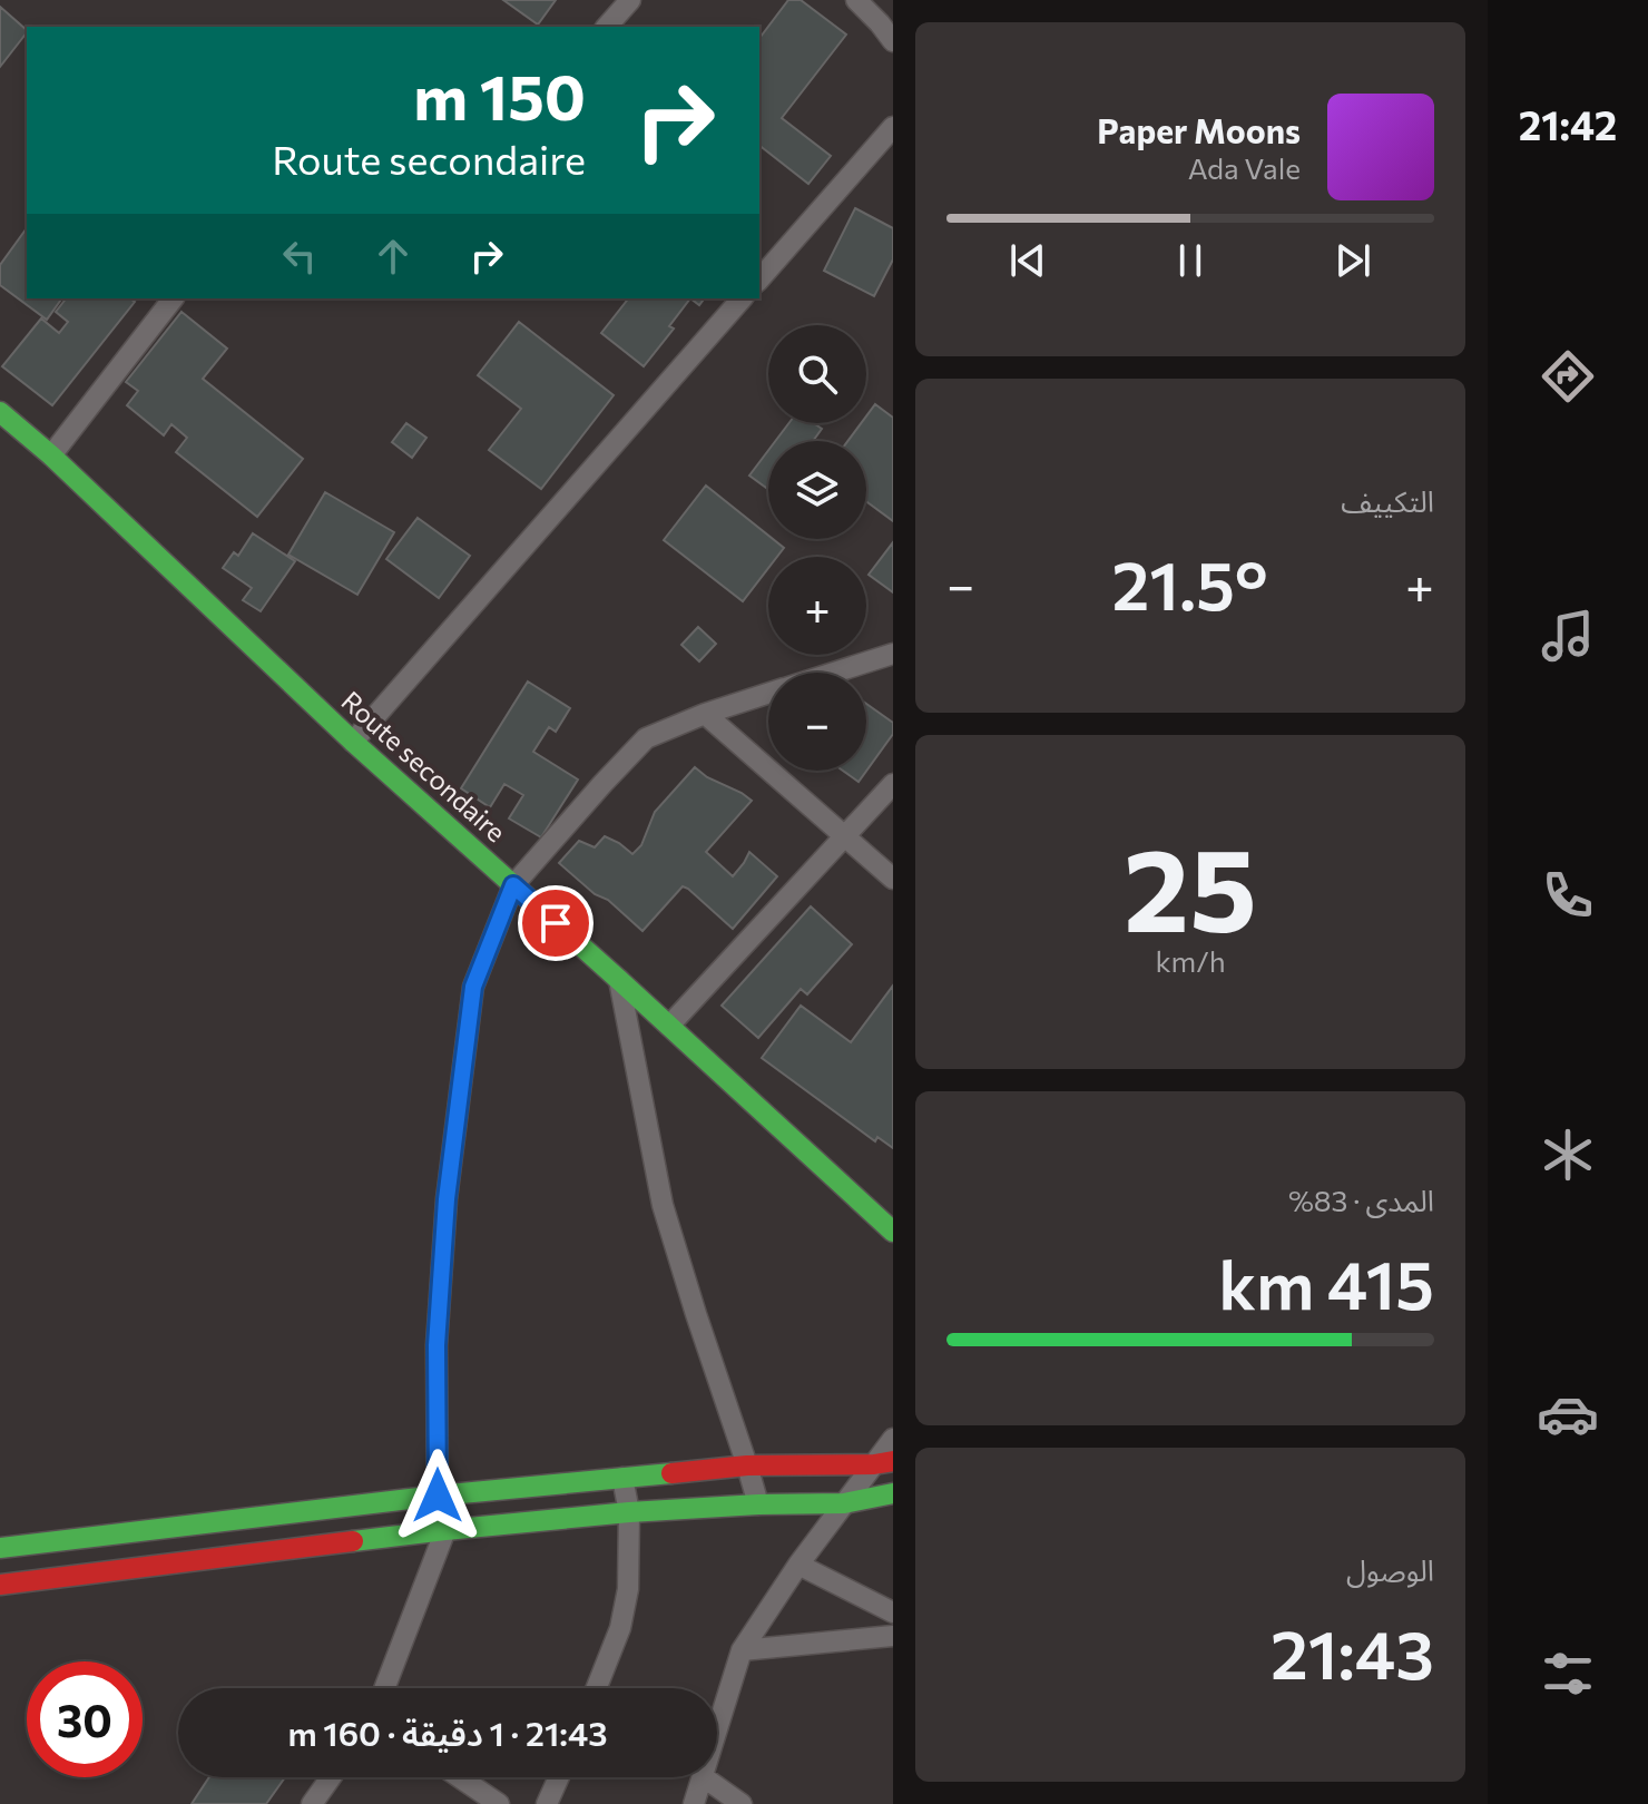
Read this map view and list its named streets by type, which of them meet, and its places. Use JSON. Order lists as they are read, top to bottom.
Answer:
{
  "streets": {
    "street": ["Route secondaire"]
  },
  "page": {
    "tabs": "21:42",
    "turn": ["150 m", "Route secondaire"],
    "song": ["Paper Moons", "Ada Vale"],
    "map_buttons": ["+", "−"],
    "tile": [
      "التكييف",
      ["25", "km/h"],
      ["المدى · 83%", "415 km"],
      ["الوصول", "21:43"]
    ],
    "heat": ["−", "21.5°", "+"],
    "limit": "30",
    "trip": "21:43 · 1 دقيقة · 160 m"
  }
}
